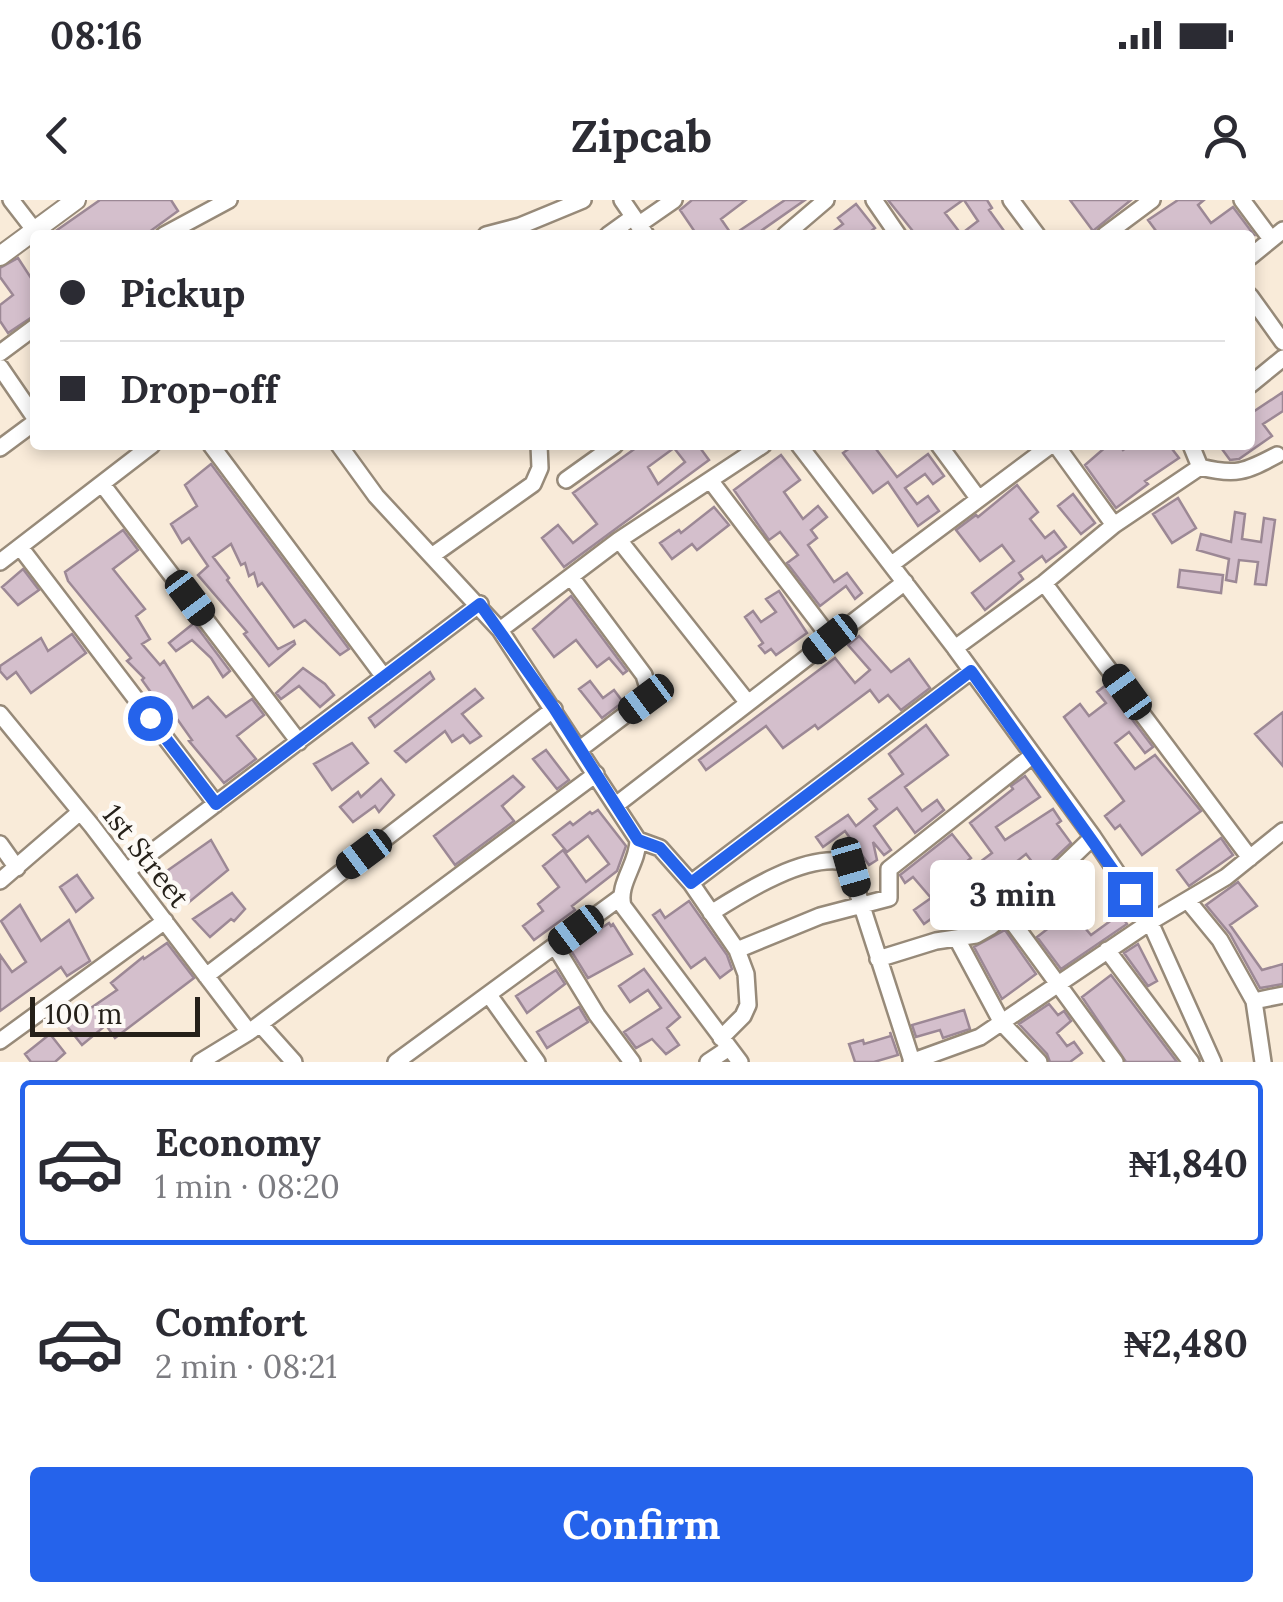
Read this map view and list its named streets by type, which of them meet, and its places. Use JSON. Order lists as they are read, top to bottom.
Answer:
{
  "streets": {
    "street": ["1st Street"]
  },
  "scale_bar": "100 m",
  "page": {
    "status": "08:16",
    "header": "Zipcab",
    "banner": ["Pickup", "Drop-off"],
    "bubble": "3 min",
    "scale": "100 m",
    "list": [
      {
        "name": "Economy",
        "note": "1 min · 08:20",
        "value": "₦1,840"
      },
      {
        "name": "Comfort",
        "note": "2 min · 08:21",
        "value": "₦2,480"
      }
    ],
    "buttons": "Confirm"
  }
}
